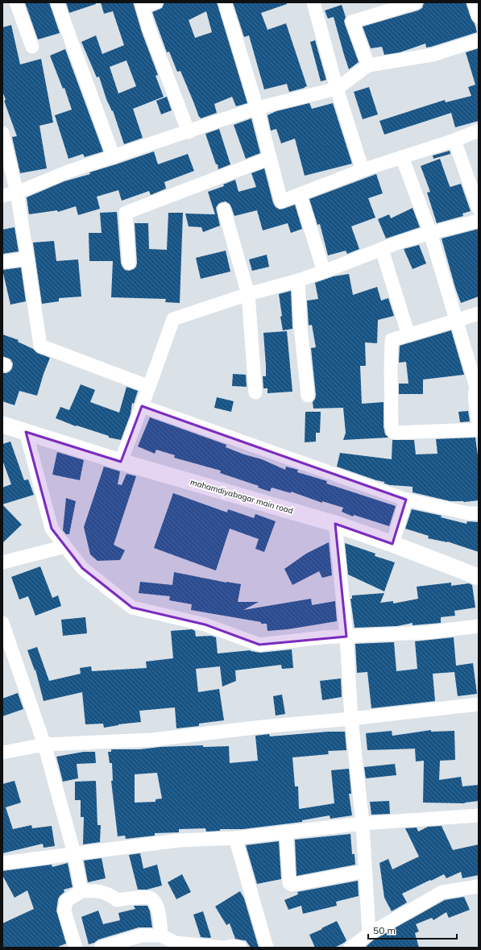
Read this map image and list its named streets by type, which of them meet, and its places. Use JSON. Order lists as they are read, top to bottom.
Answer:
{
  "streets": {
    "main road": ["mahamdiyabagar main road"]
  },
  "scale_bar": "50 m"
}
